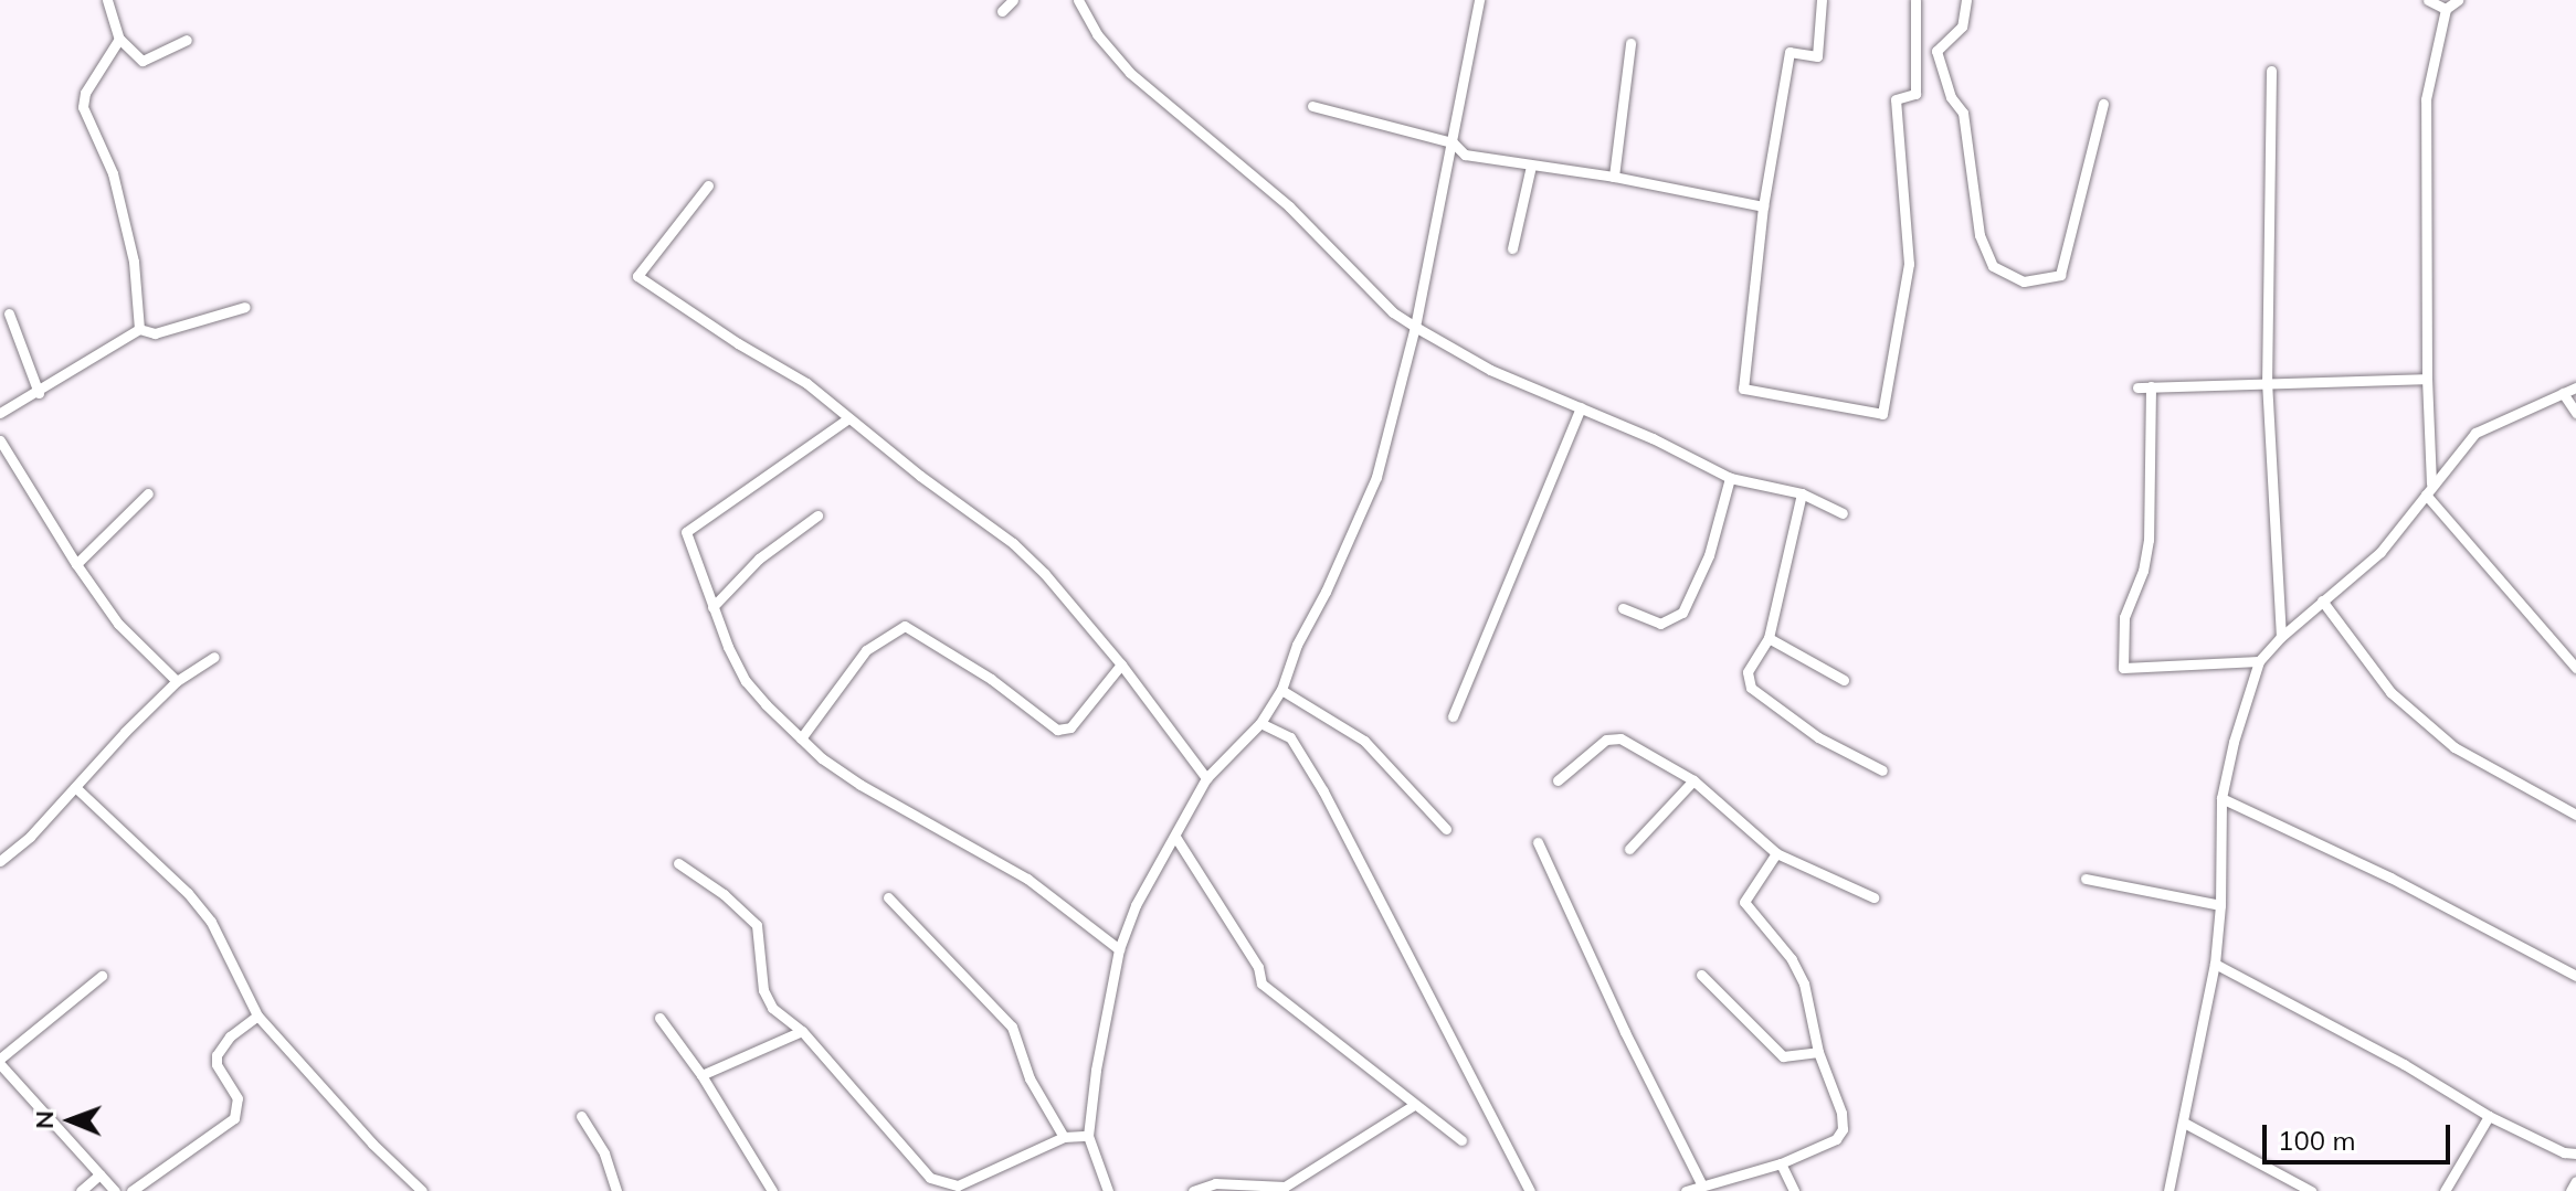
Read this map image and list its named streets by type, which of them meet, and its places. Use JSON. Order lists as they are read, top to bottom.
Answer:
{
  "scale_bar": "100 m",
  "north": "left"
}
